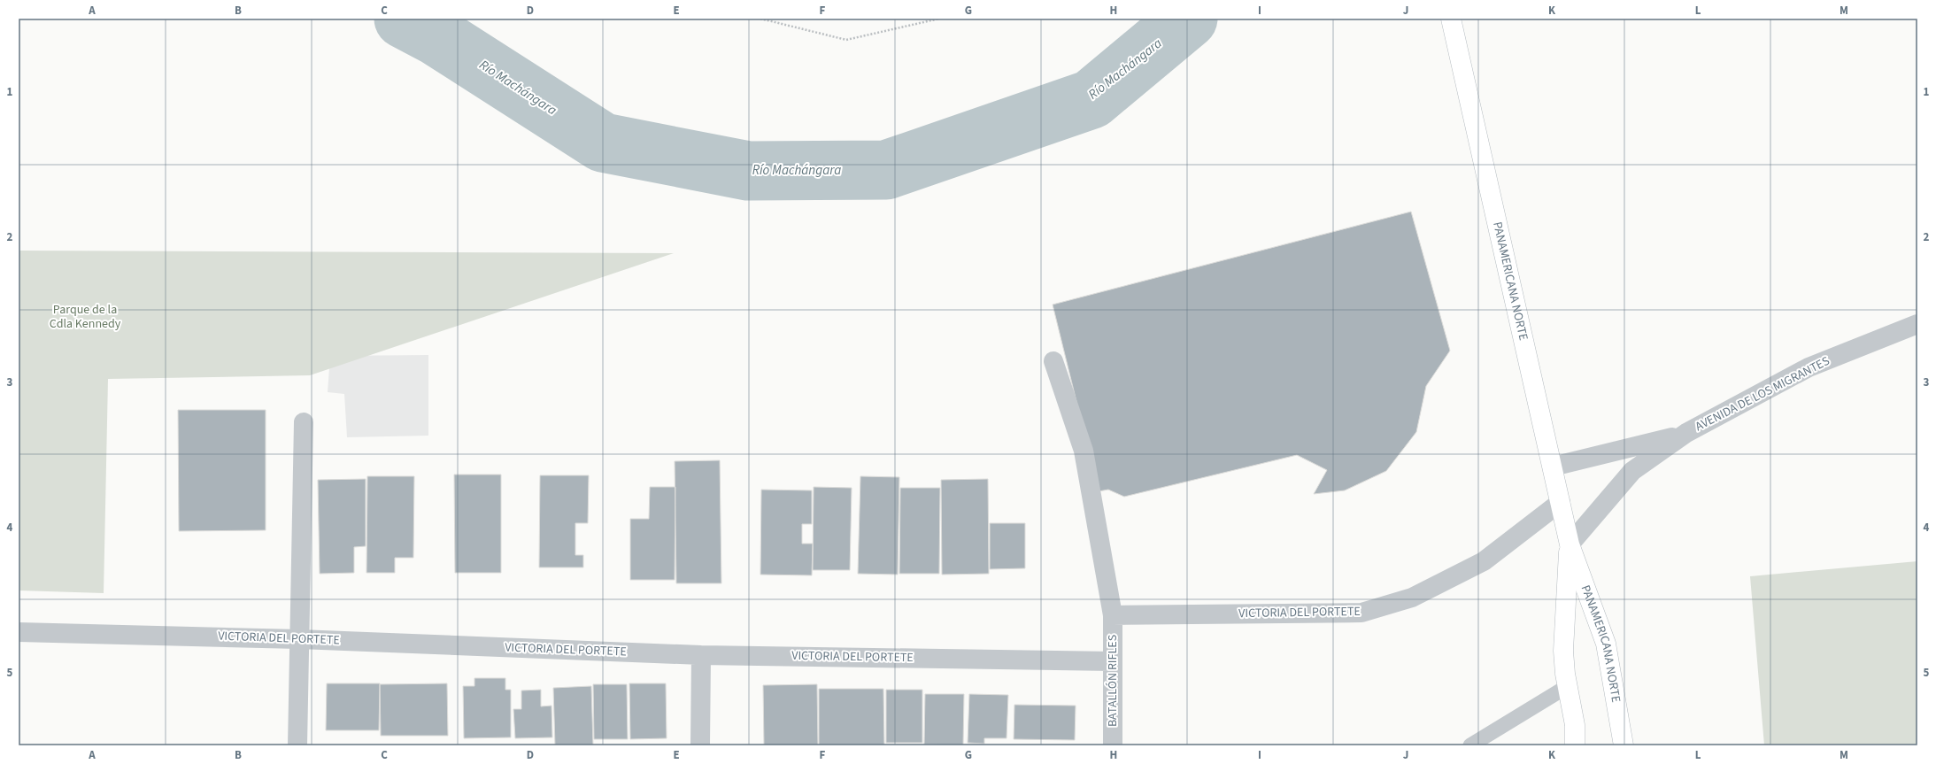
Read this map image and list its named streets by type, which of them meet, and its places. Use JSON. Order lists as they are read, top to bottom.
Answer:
{
  "streets": {
    "main road": ["PANAMERICANA NORTE"],
    "street": ["AVENIDA DE LOS MIGRANTES", "VICTORIA DEL PORTETE", "BATALLÓN RIFLES"]
  },
  "crossings": [
    ["PANAMERICANA NORTE", "VICTORIA DEL PORTETE"],
    ["VICTORIA DEL PORTETE", "BATALLÓN RIFLES"]
  ],
  "water": ["Río Machángara"],
  "parks": ["Parque de la Cdla Kennedy"],
  "grid": {
    "columns": [
      "A",
      "B",
      "C",
      "D",
      "E",
      "F",
      "G",
      "H",
      "I",
      "J",
      "K",
      "L",
      "M"
    ],
    "rows": [
      "1",
      "2",
      "3",
      "4",
      "5"
    ]
  }
}
